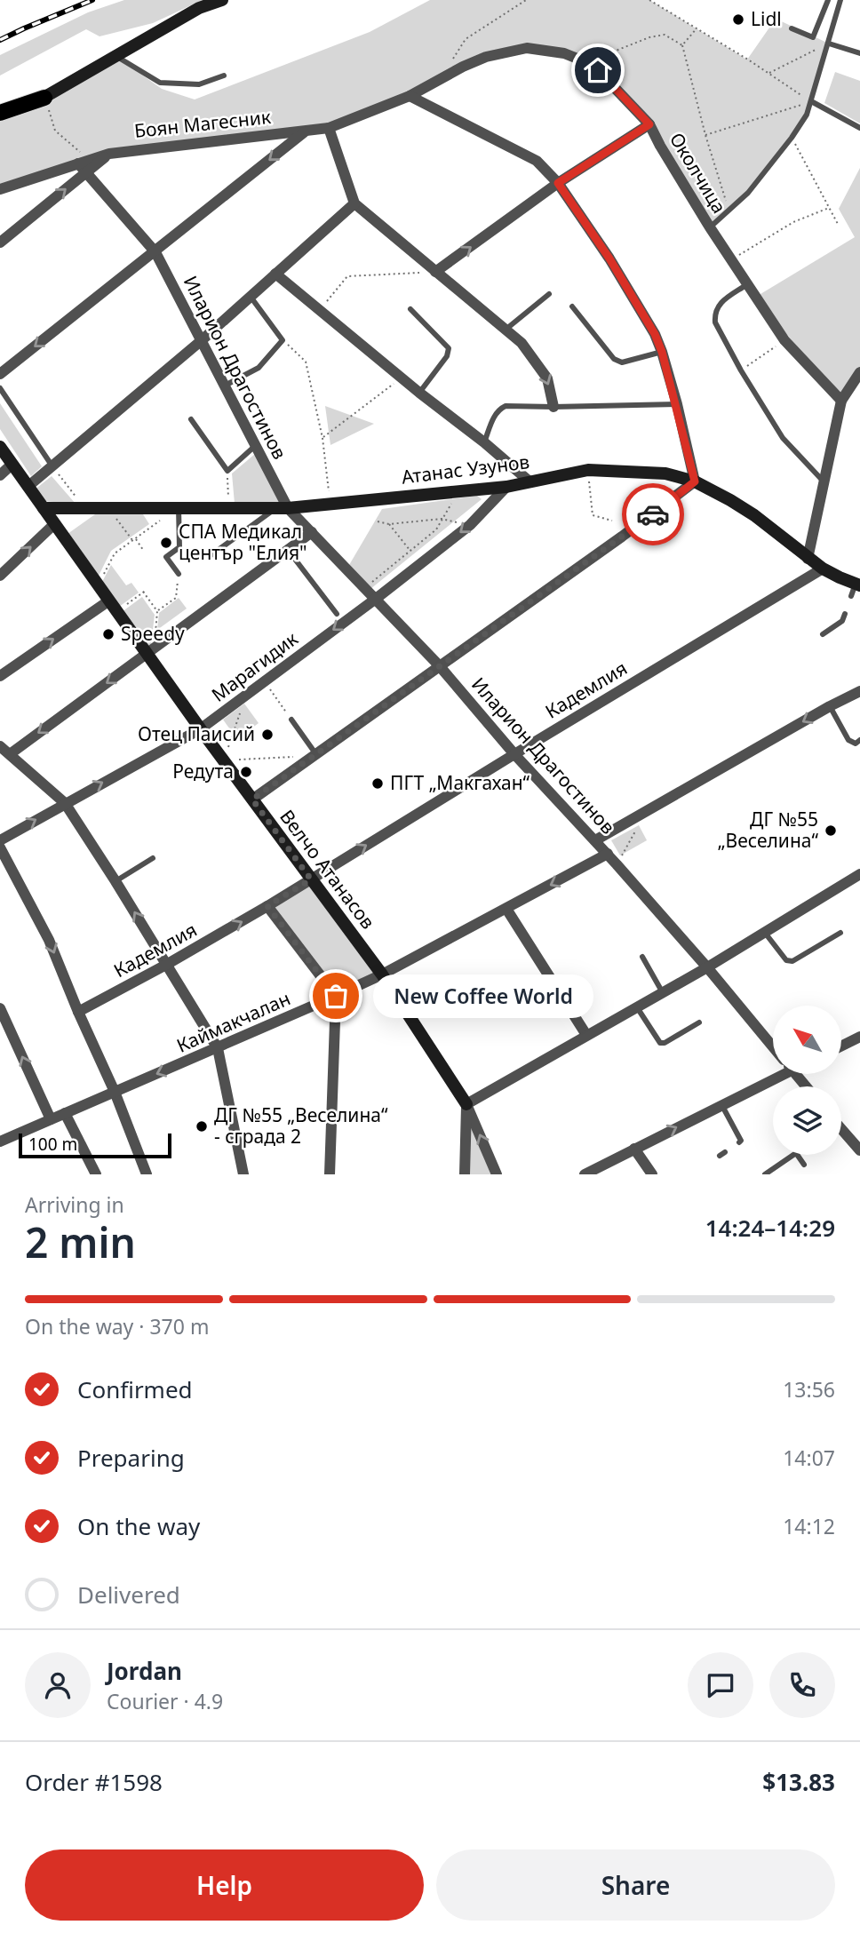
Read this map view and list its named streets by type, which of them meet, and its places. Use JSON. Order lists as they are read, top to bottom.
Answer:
{
  "streets": {
    "street": [
      "Боян Магесник",
      "Околчица",
      "Иларион Драгостинов",
      "Атанас Узунов",
      "Марагидик",
      "Кадемлия",
      "Велчо Атанасов",
      "Каймакчалан"
    ]
  },
  "crossings": [
    ["Боян Магесник", "Околчица"],
    ["Боян Магесник", "Иларион Драгостинов"],
    ["Иларион Драгостинов", "Атанас Узунов"],
    ["Иларион Драгостинов", "Марагидик"],
    ["Иларион Драгостинов", "Кадемлия"],
    ["Иларион Драгостинов", "Каймакчалан"],
    ["Атанас Узунов", "Марагидик"],
    ["Атанас Узунов", "Кадемлия"],
    ["Атанас Узунов", "Велчо Атанасов"],
    ["Марагидик", "Велчо Атанасов"],
    ["Кадемлия", "Велчо Атанасов"],
    ["Велчо Атанасов", "Каймакчалан"]
  ],
  "one_way": ["Кадемлия"],
  "places": [
    "Lidl",
    "СПА Медикaл център \"Елия\"",
    "Speedy",
    "Отец Паисий",
    "Редута",
    "ПГТ „Макгахан“",
    "ДГ №55 „Веселина“",
    "New Coffee World",
    "ДГ №55 „Веселина“ - сграда 2"
  ],
  "scale_bar": "100 m",
  "north": "top left",
  "page": {
    "bubble": "New Coffee World",
    "scale": "100 m",
    "heading": ["2 min", "Arriving in", "14:24–14:29"],
    "panel": [
      "Jordan",
      "Courier · 4.9",
      "Order #1598",
      "$13.83"
    ],
    "bar": "On the way · 370 m",
    "list": [
      ["Confirmed", "13:56"],
      ["Preparing", "14:07"],
      ["On the way", "14:12"],
      "Delivered"
    ],
    "buttons": ["Help", "Share"]
  }
}
